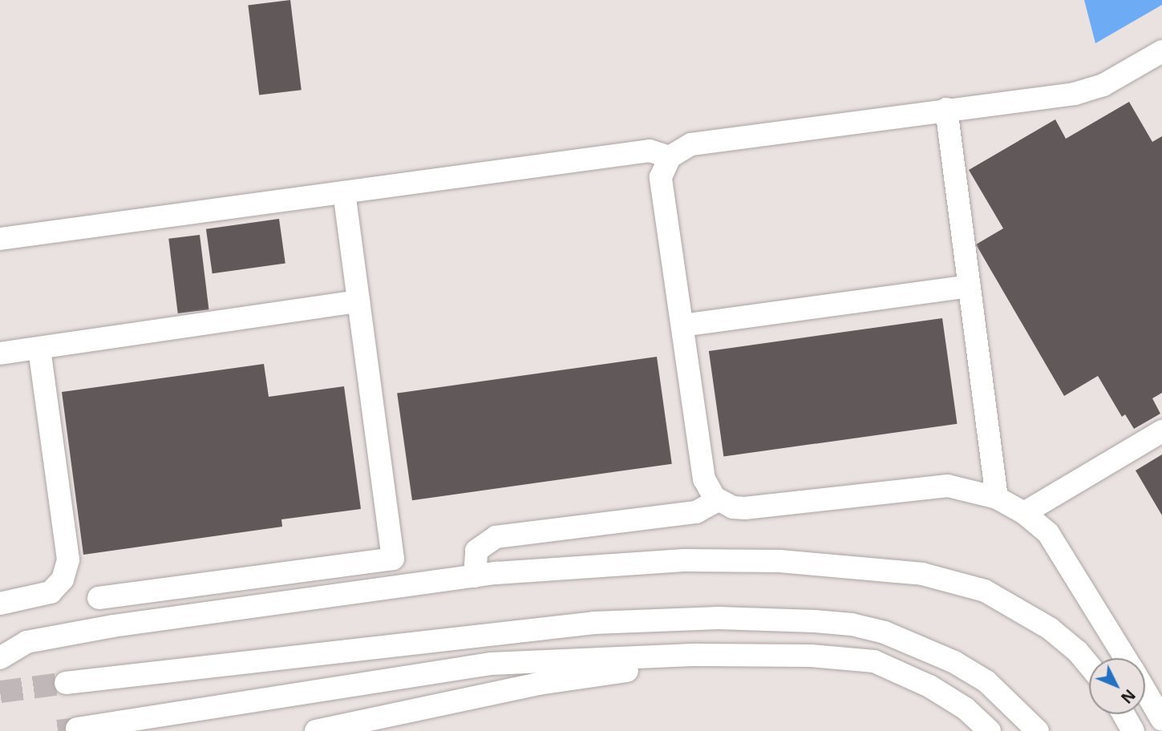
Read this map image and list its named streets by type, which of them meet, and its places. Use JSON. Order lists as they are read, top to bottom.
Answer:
{
  "north": "bottom right"
}
